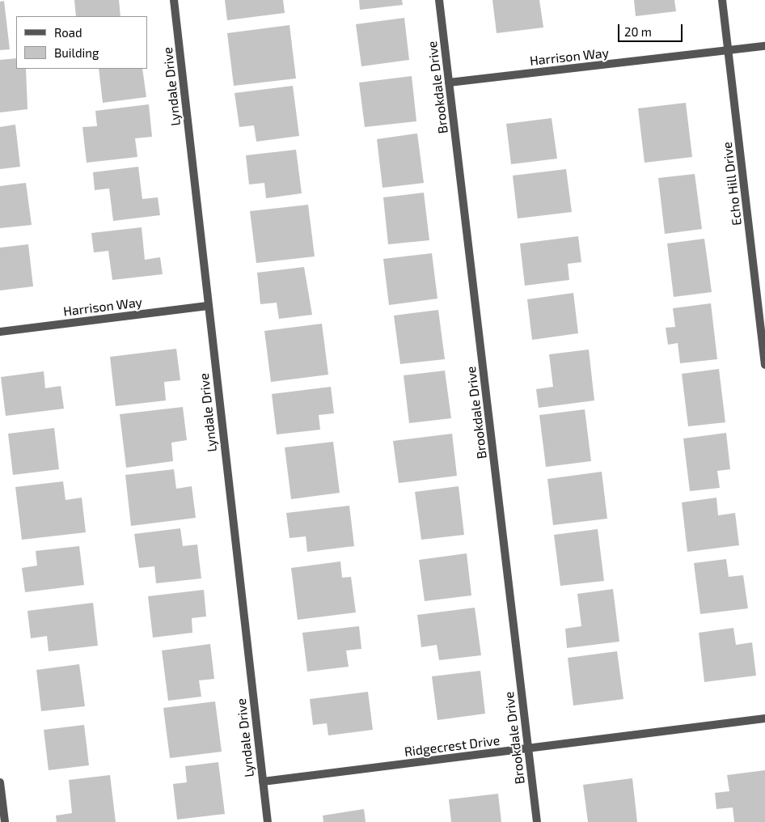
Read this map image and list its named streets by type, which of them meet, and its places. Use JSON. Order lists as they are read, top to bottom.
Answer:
{
  "streets": {
    "street": [
      "Harrison Way",
      "Lyndale Drive",
      "Brookdale Drive",
      "Echo Hill Drive",
      "Ridgecrest Drive"
    ]
  },
  "crossings": [
    ["Harrison Way", "Lyndale Drive"],
    ["Harrison Way", "Brookdale Drive"],
    ["Harrison Way", "Echo Hill Drive"],
    ["Lyndale Drive", "Ridgecrest Drive"],
    ["Brookdale Drive", "Ridgecrest Drive"]
  ],
  "legend": ["Road", "Building"],
  "scale_bar": "20 m"
}
